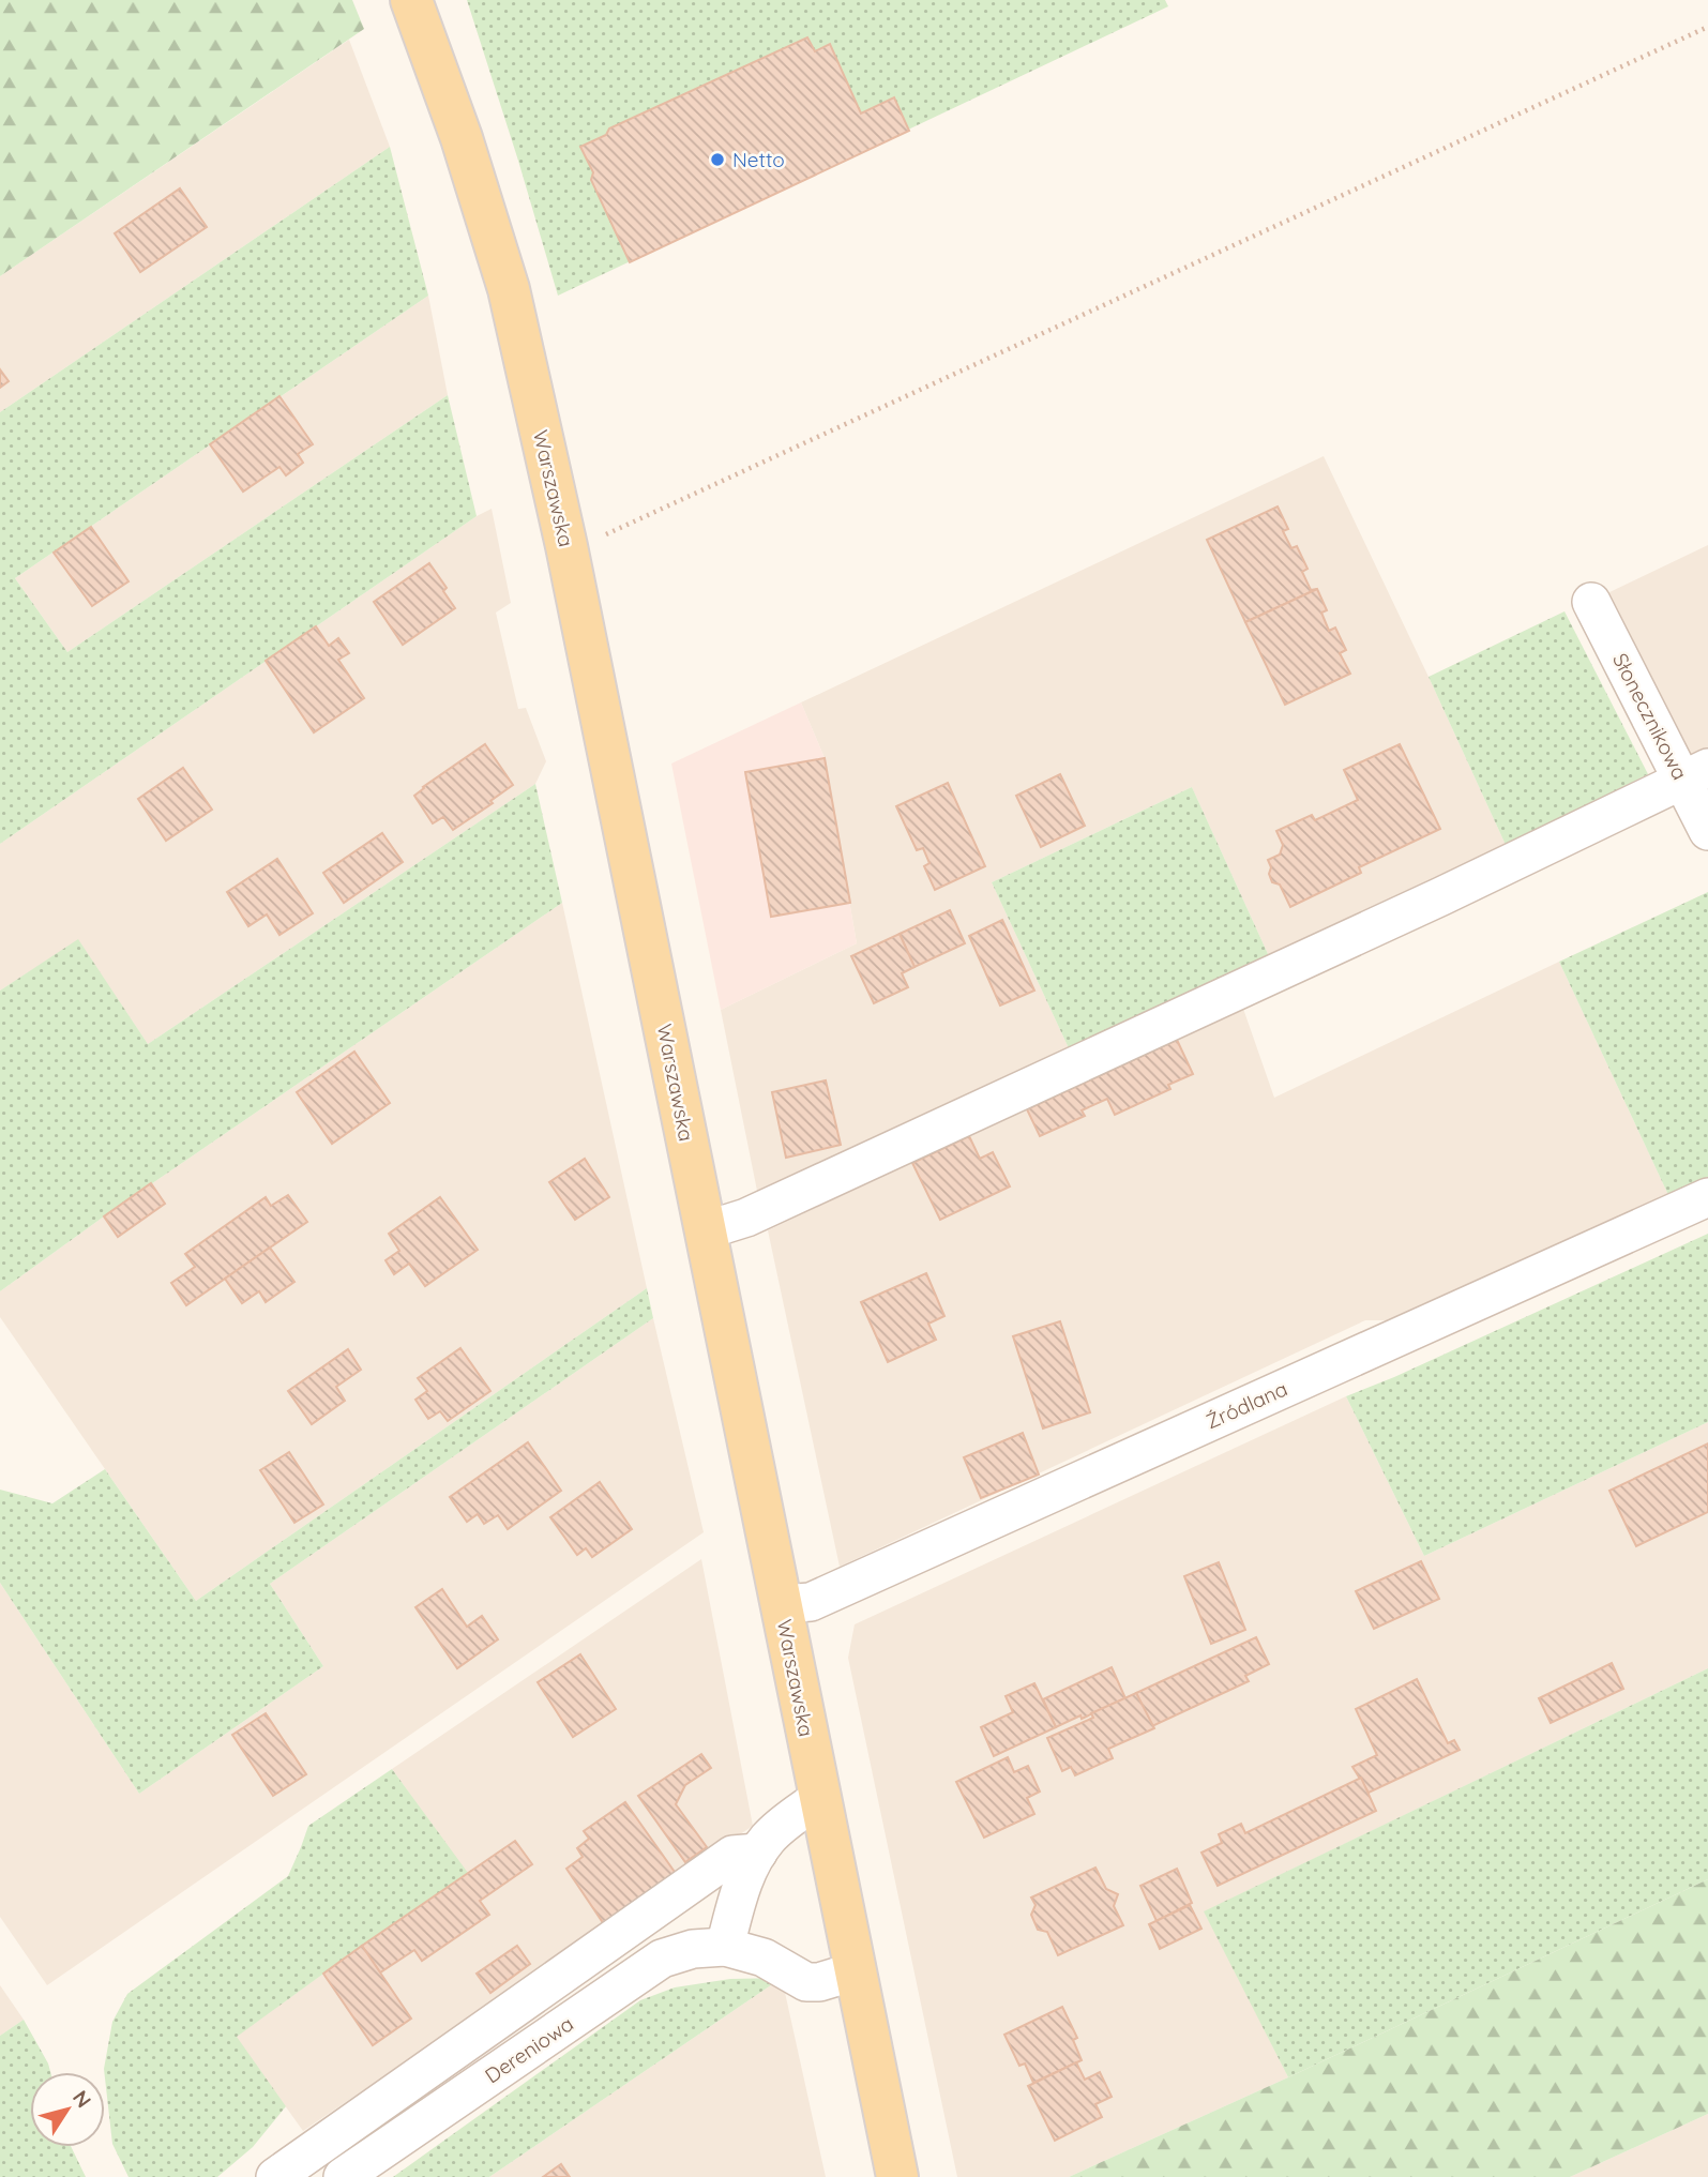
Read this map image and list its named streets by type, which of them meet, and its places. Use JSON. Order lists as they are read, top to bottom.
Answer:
{
  "streets": {
    "main road": ["Warszawska"],
    "street": ["Słonecznikowa", "Źródlana", "Dereniowa"]
  },
  "crossings": [
    ["Warszawska", "Źródlana"],
    ["Warszawska", "Dereniowa"]
  ],
  "places": ["Netto"],
  "north": "top right"
}
